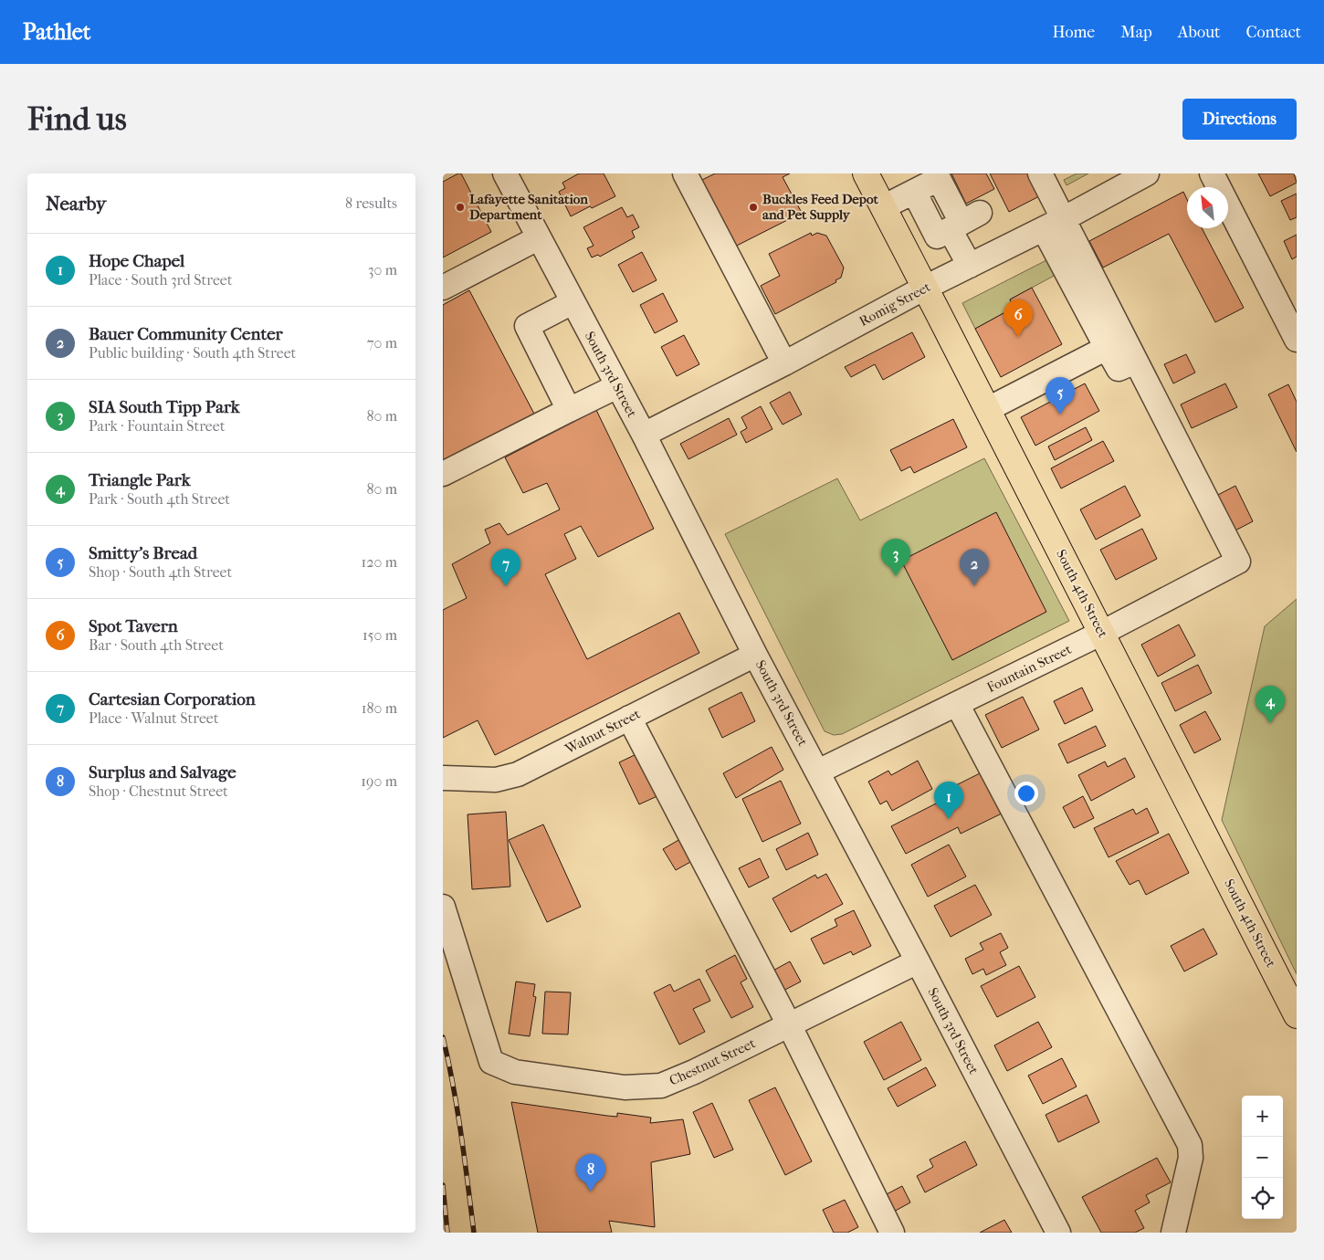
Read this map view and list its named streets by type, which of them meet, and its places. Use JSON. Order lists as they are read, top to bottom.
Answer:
{
  "streets": {
    "main road": ["South 4th Street"],
    "street": [
      "Romig Street",
      "South 3rd Street",
      "Fountain Street",
      "Walnut Street",
      "Chestnut Street"
    ]
  },
  "crossings": [
    ["Romig Street", "South 3rd Street"],
    ["Romig Street", "South 4th Street"],
    ["South 3rd Street", "Fountain Street"],
    ["South 3rd Street", "Walnut Street"],
    ["South 3rd Street", "Chestnut Street"],
    ["South 4th Street", "Fountain Street"]
  ],
  "places": ["Lafayette Sanitation Department", "Buckles Feed Depot and Pet Supply"],
  "north": "top left",
  "page": {
    "header": "Pathlet",
    "nav": [
      "Home",
      "Map",
      "About",
      "Contact"
    ],
    "buttons": "Directions",
    "title": "Find us",
    "heading": ["Nearby", "8 results"],
    "list": [
      {
        "mark": "1",
        "name": "Hope Chapel",
        "note": "Place · South 3rd Street",
        "value": "30 m"
      },
      {
        "mark": "2",
        "name": "Bauer Community Center",
        "note": "Public building · South 4th Street",
        "value": "70 m"
      },
      {
        "mark": "3",
        "name": "SIA South Tipp Park",
        "note": "Park · Fountain Street",
        "value": "80 m"
      },
      {
        "mark": "4",
        "name": "Triangle Park",
        "note": "Park · South 4th Street",
        "value": "80 m"
      },
      {
        "mark": "5",
        "name": "Smitty's Bread",
        "note": "Shop · South 4th Street",
        "value": "120 m"
      },
      {
        "mark": "6",
        "name": "Spot Tavern",
        "note": "Bar · South 4th Street",
        "value": "150 m"
      },
      {
        "mark": "7",
        "name": "Cartesian Corporation",
        "note": "Place · Walnut Street",
        "value": "180 m"
      },
      {
        "mark": "8",
        "name": "Surplus and Salvage",
        "note": "Shop · Chestnut Street",
        "value": "190 m"
      }
    ],
    "pins": [
      "6",
      "5",
      "3",
      "2",
      "7",
      "4",
      "1",
      "8"
    ],
    "map_buttons": ["+", "−"]
  }
}
